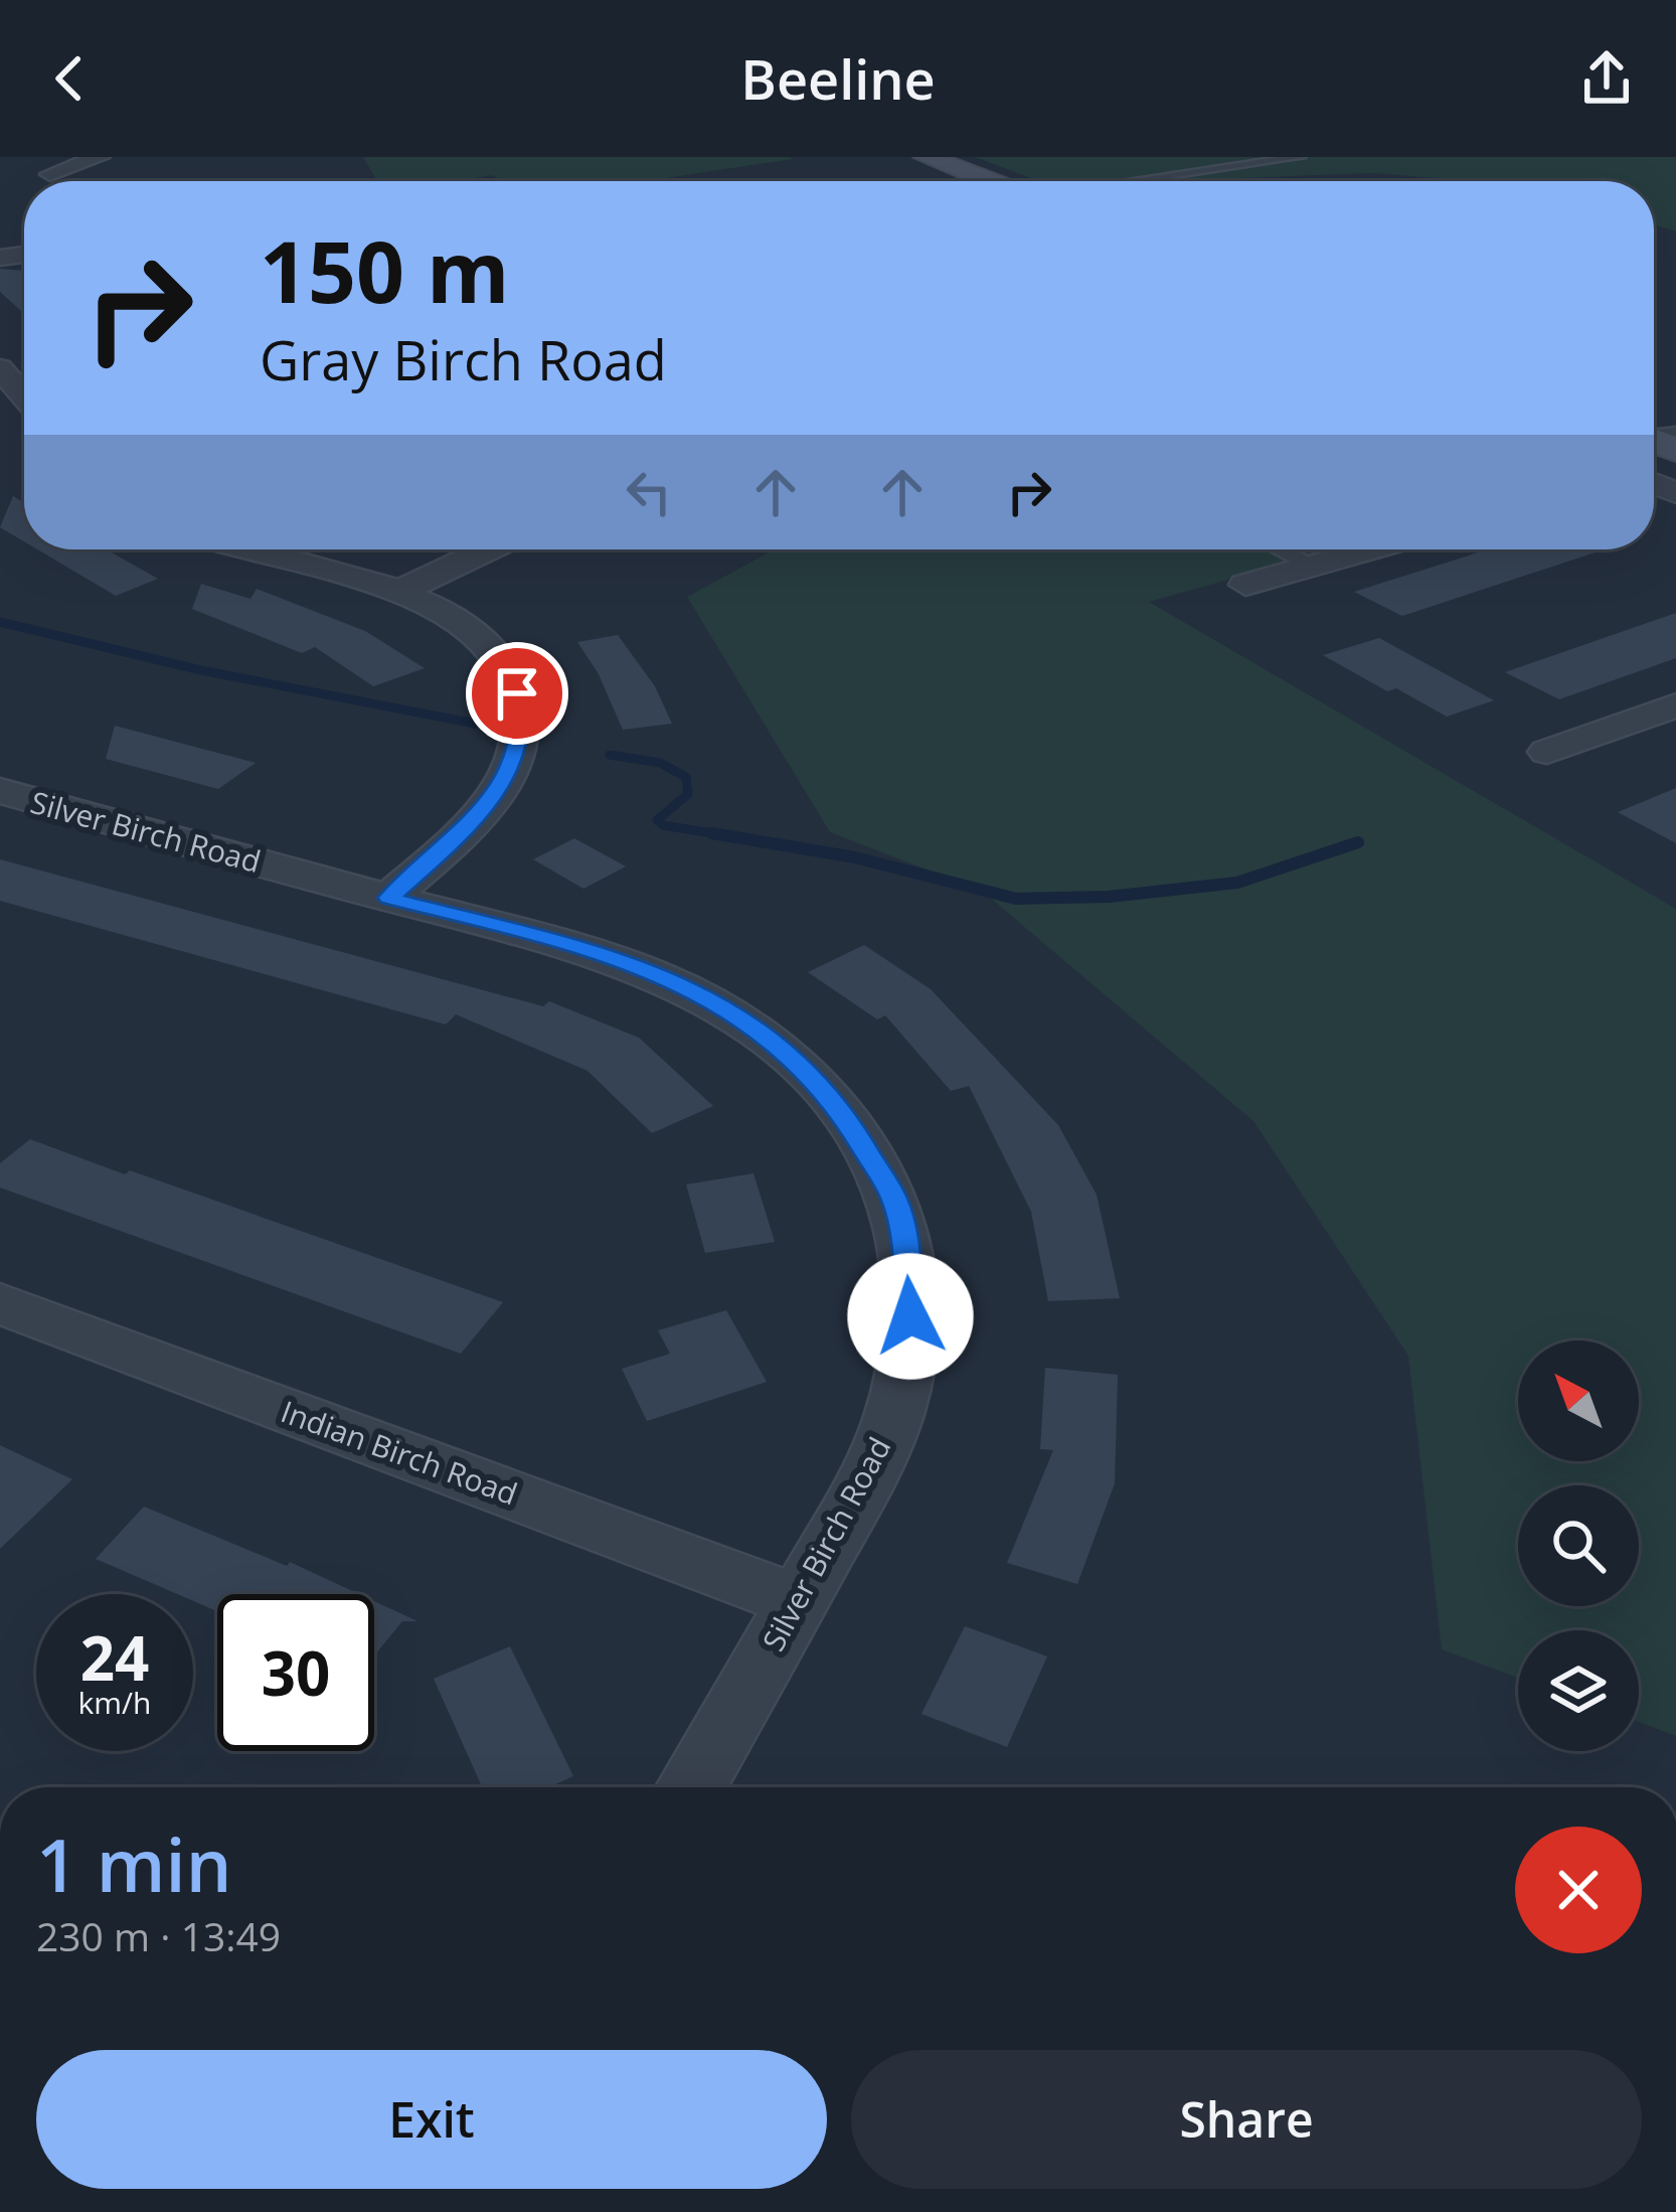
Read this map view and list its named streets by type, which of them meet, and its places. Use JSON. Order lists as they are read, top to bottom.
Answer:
{
  "streets": {
    "street": ["Silver Birch Road", "Indian Birch Road"]
  },
  "crossings": [
    ["Silver Birch Road", "Indian Birch Road"]
  ],
  "north": "top left",
  "page": {
    "header": "Beeline",
    "turn": ["150 m", "Gray Birch Road"],
    "speed": "24 km/h",
    "limit": "30",
    "heading": ["1 min", "230 m · 13:49"],
    "buttons": ["Exit", "Share"]
  }
}
